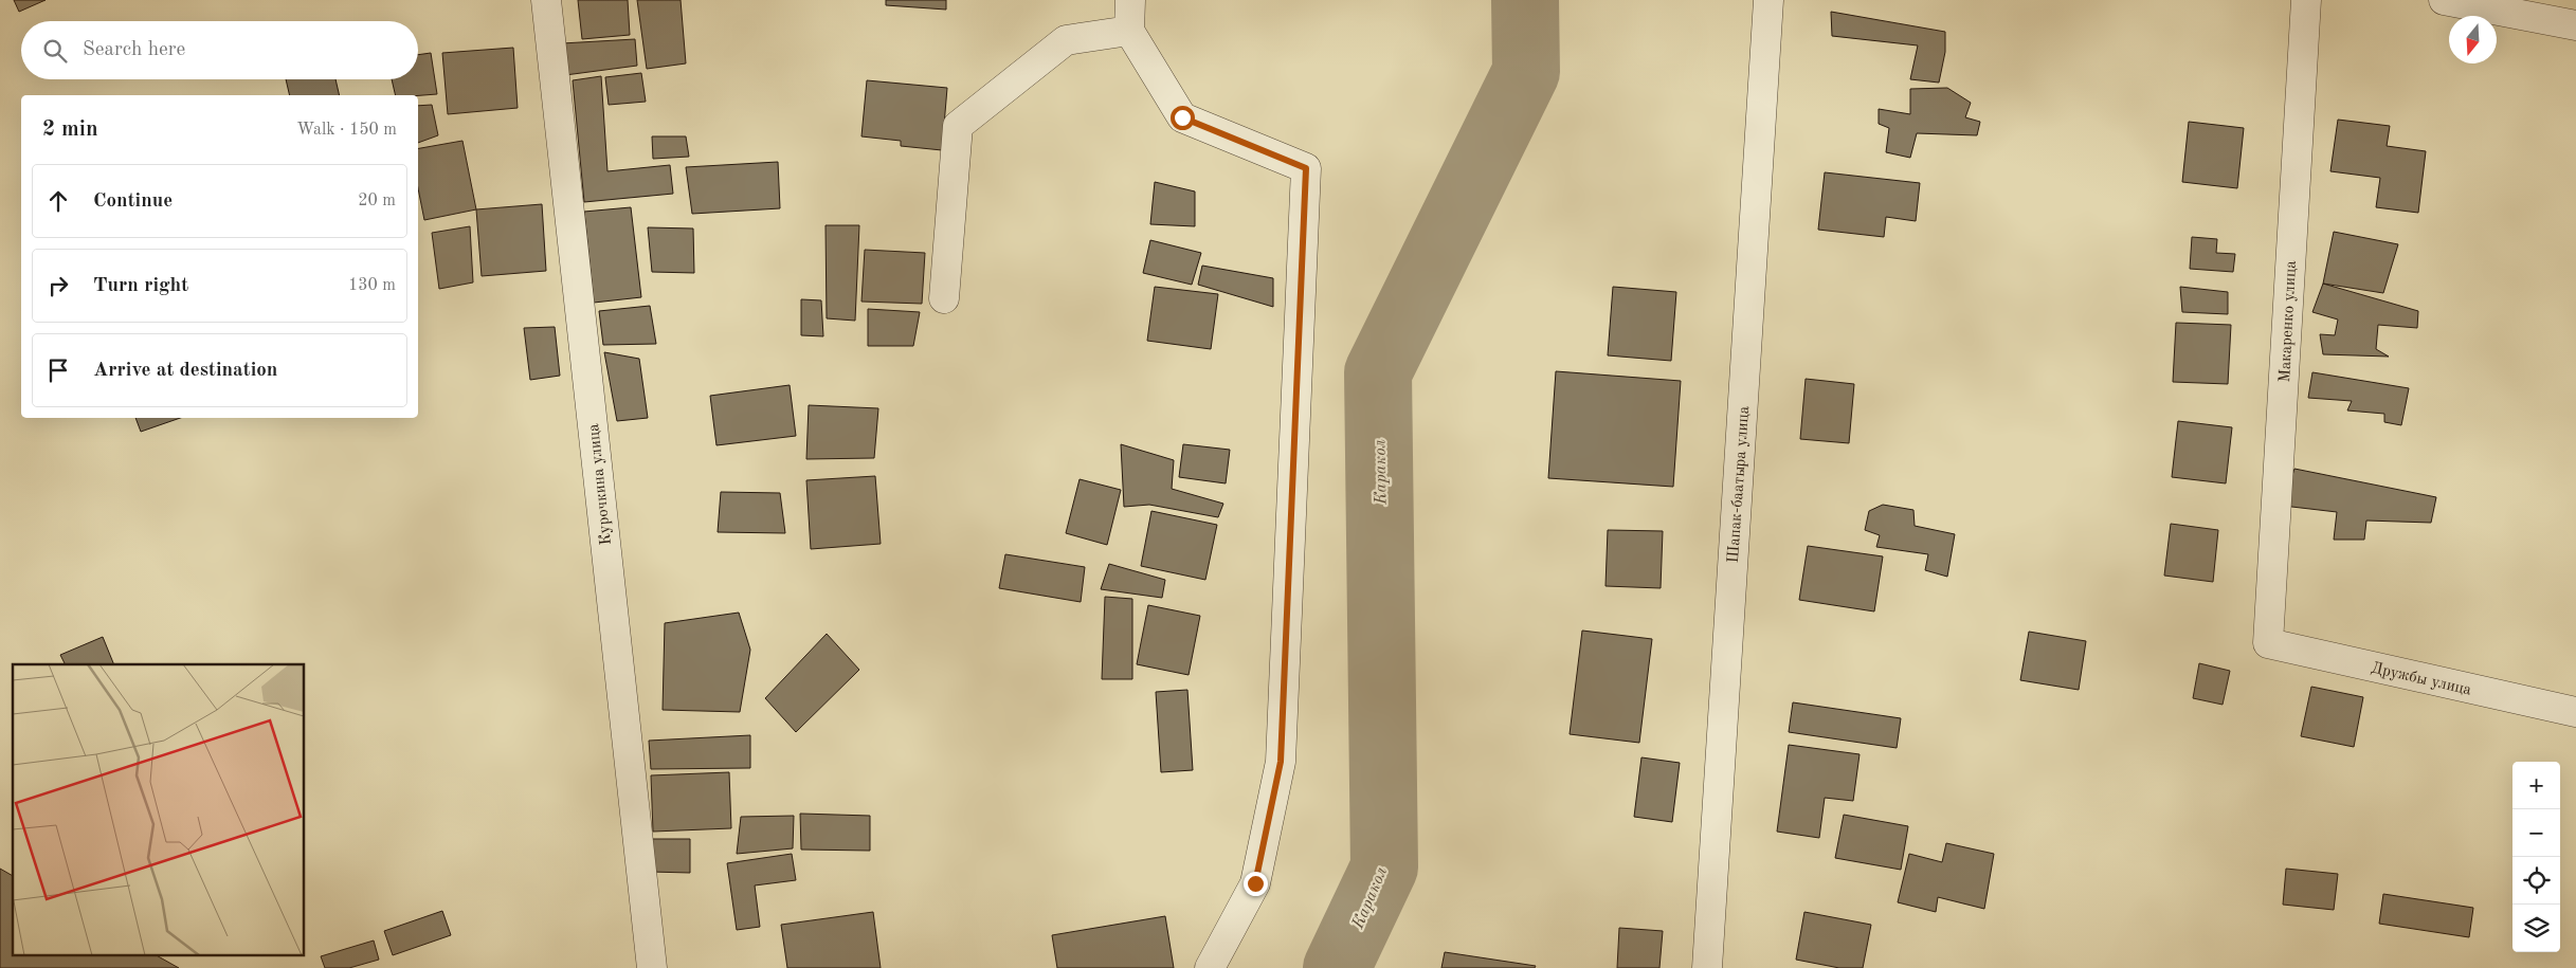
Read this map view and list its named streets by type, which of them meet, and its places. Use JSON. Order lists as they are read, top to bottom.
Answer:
{
  "streets": {
    "street": [
      "Макаренко улица",
      "Курочкина улица",
      "Шапак-баатыра улица",
      "Дружбы улица"
    ]
  },
  "crossings": [
    ["Макаренко улица", "Дружбы улица"]
  ],
  "water": ["Каракол"],
  "north": "bottom",
  "page": {
    "search": "Search here",
    "heading": ["2 min", "Walk · 150 m"],
    "list": [
      ["Continue", "20 m"],
      ["Turn right", "130 m"],
      "Arrive at destination"
    ],
    "map_buttons": ["+", "−"]
  }
}
